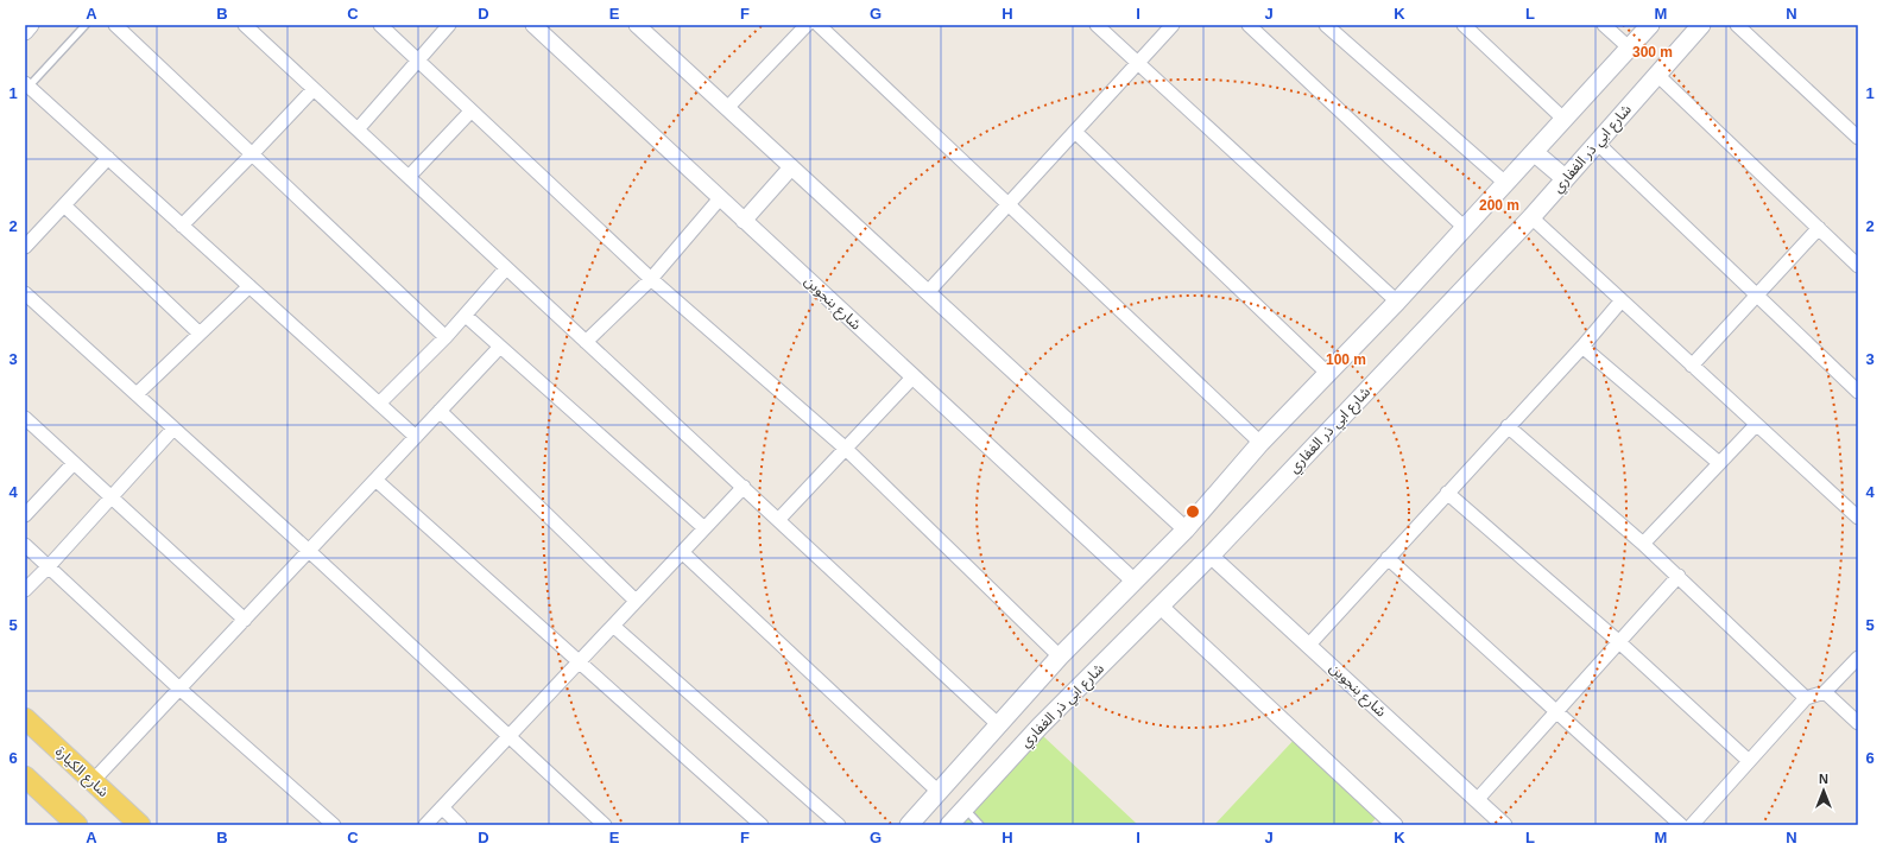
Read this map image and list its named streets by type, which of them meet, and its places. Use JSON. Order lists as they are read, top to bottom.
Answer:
{
  "streets": {
    "main road": ["شارع ابي ذر الغفاري", "شارع الكيارة"],
    "street": ["شارع بنجوين"]
  },
  "crossings": [
    ["شارع ابي ذر الغفاري", "شارع بنجوين"]
  ],
  "north": "top",
  "grid": {
    "columns": [
      "A",
      "B",
      "C",
      "D",
      "E",
      "F",
      "G",
      "H",
      "I",
      "J",
      "K",
      "L",
      "M",
      "N"
    ],
    "rows": [
      "1",
      "2",
      "3",
      "4",
      "5",
      "6"
    ]
  },
  "rings": ["300 m", "200 m", "100 m"]
}
